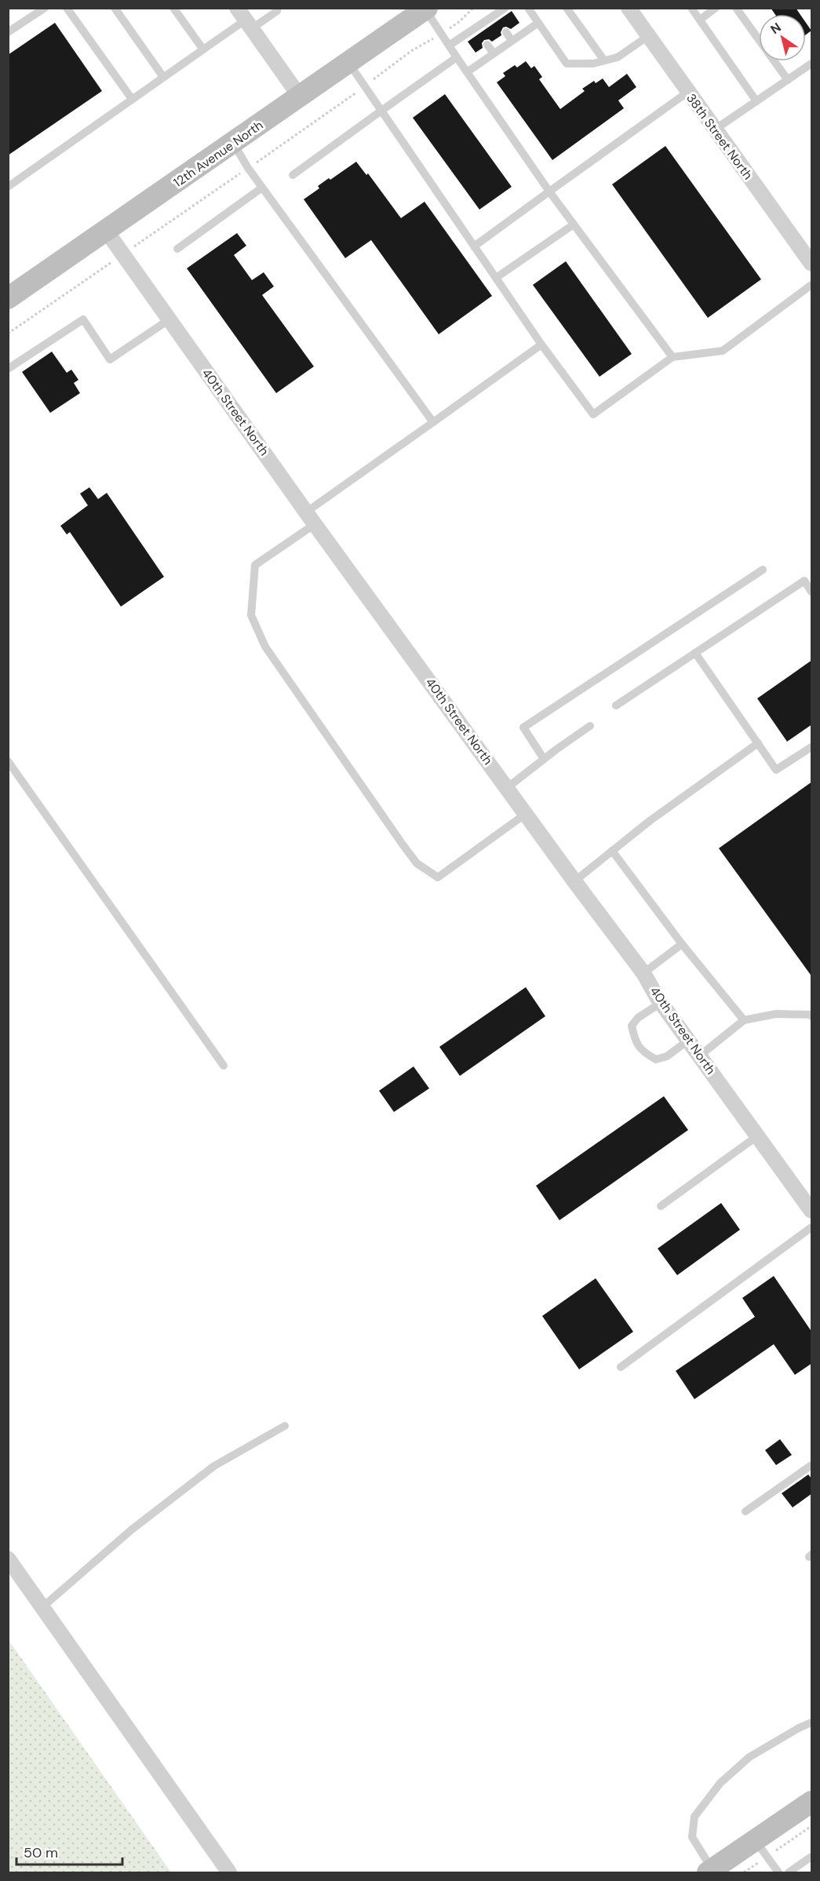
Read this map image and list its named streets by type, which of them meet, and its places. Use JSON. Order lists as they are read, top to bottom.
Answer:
{
  "streets": {
    "main road": ["12th Avenue North"],
    "street": ["38th Street North", "40th Street North"]
  },
  "crossings": [
    ["12th Avenue North", "40th Street North"]
  ],
  "scale_bar": "50 m",
  "north": "top left"
}
